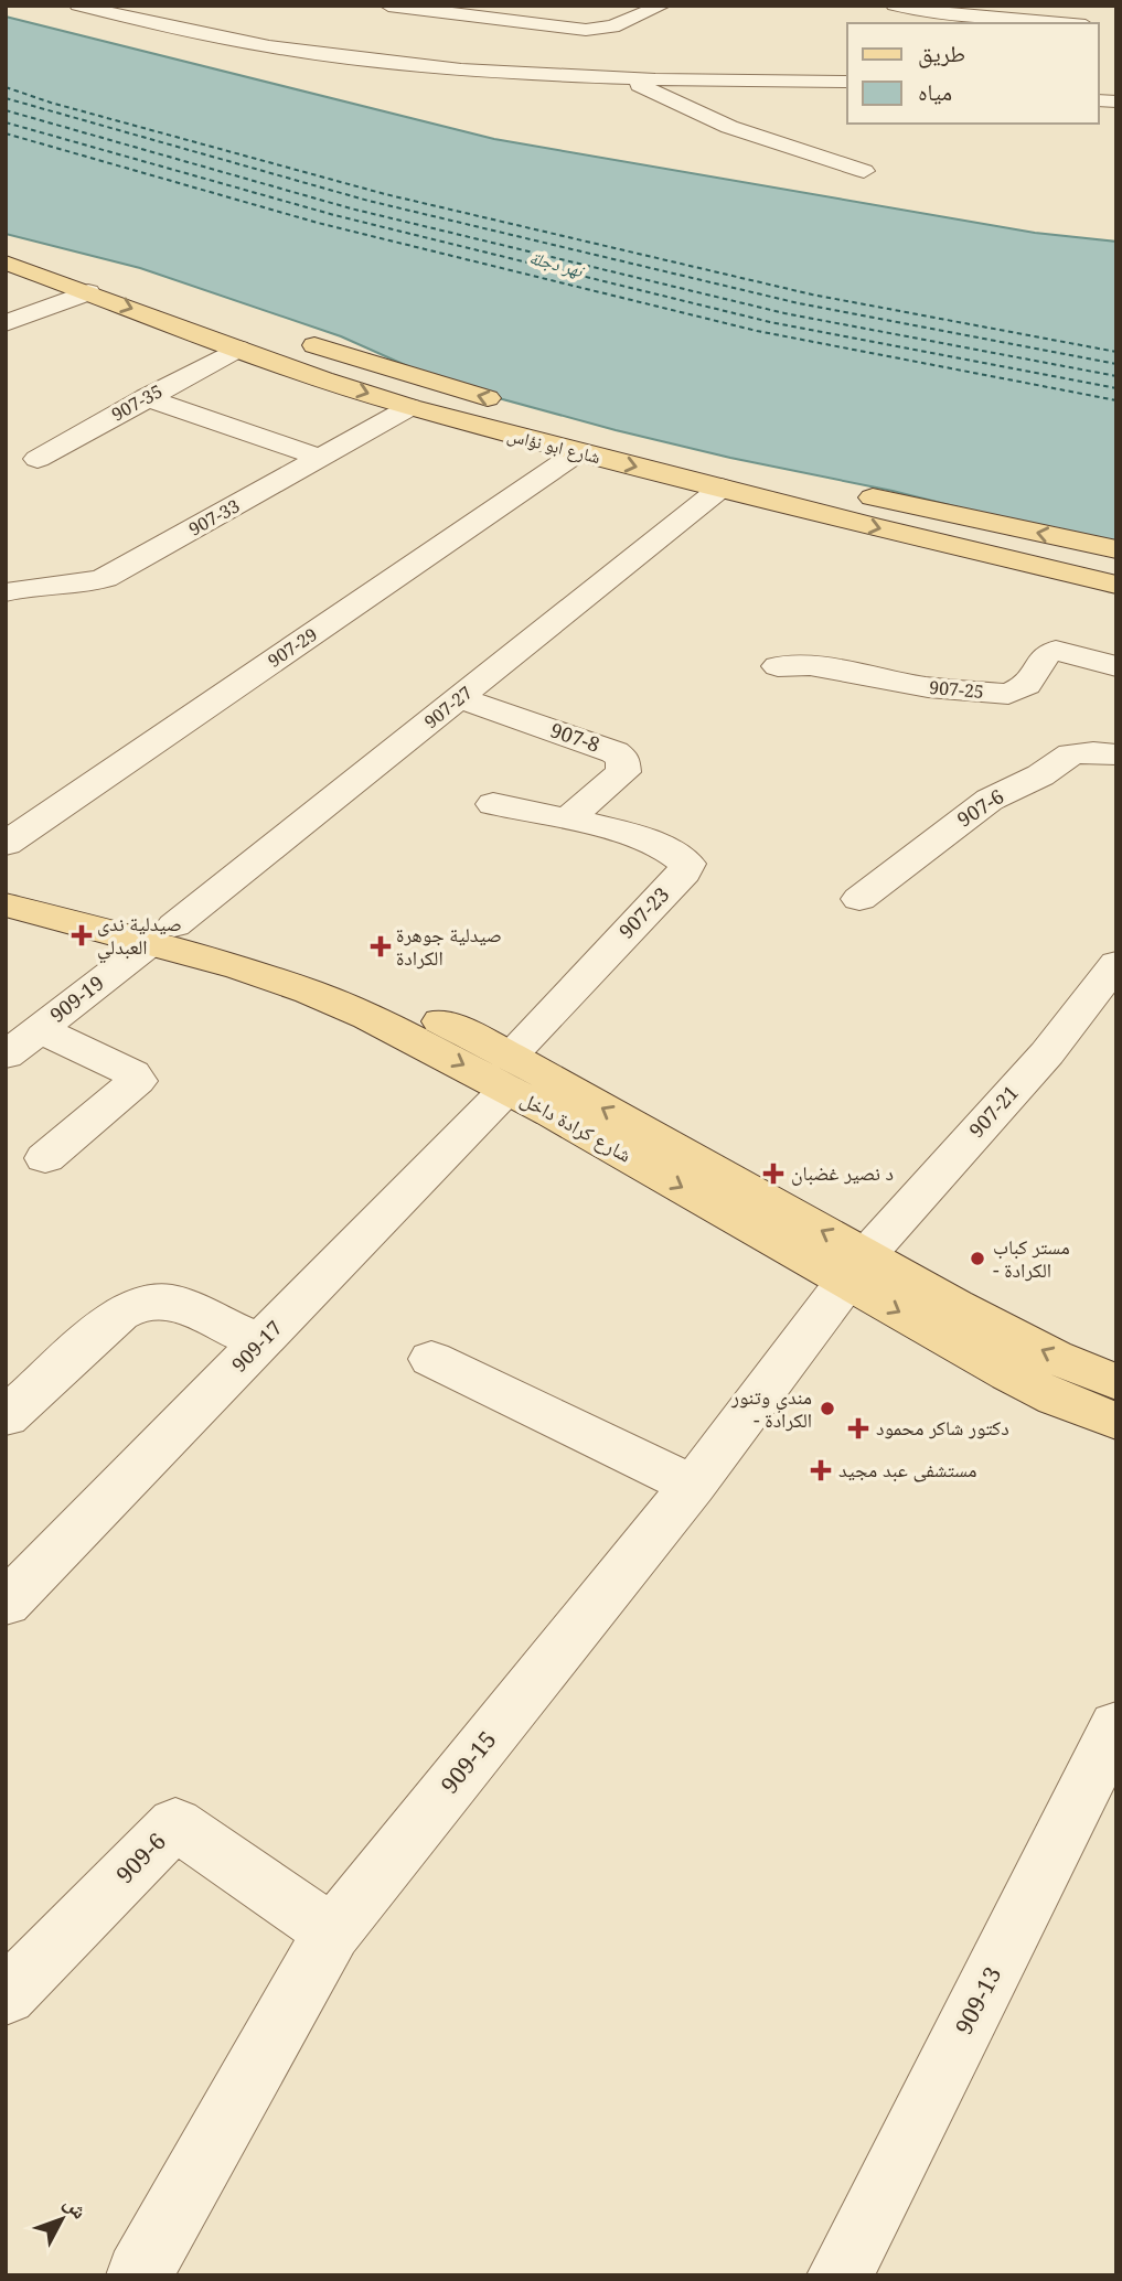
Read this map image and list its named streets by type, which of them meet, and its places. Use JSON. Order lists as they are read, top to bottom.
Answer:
{
  "streets": {
    "main road": ["شارع ابو نؤاس", "شارع كرادة داخل"],
    "street": [
      "907-35",
      "907-33",
      "907-29",
      "907-25",
      "907-27",
      "907-8",
      "907-6",
      "907-23",
      "909-19",
      "907-21",
      "909-17",
      "909-15",
      "909-6",
      "909-13"
    ]
  },
  "crossings": [
    ["907-35", "شارع ابو نؤاس"],
    ["شارع ابو نؤاس", "907-33"],
    ["شارع ابو نؤاس", "907-29"],
    ["شارع ابو نؤاس", "907-27"],
    ["907-27", "907-8"],
    ["907-27", "909-19"],
    ["907-27", "شارع كرادة داخل"],
    ["907-8", "907-23"],
    ["907-23", "شارع كرادة داخل"],
    ["907-23", "909-17"],
    ["909-19", "شارع كرادة داخل"],
    ["907-21", "شارع كرادة داخل"],
    ["907-21", "909-15"],
    ["شارع كرادة داخل", "909-17"],
    ["شارع كرادة داخل", "909-15"],
    ["909-15", "909-6"]
  ],
  "water": ["نهر دجلة"],
  "places": {
    "health": [
      "صيدلية ندى العبدلي",
      "صيدلية جوهرة الكرادة",
      "د نصير غضبان",
      "دكتور شاكر محمود",
      "مستشفى عبد مجيد"
    ],
    "other": ["مستر كباب - الكرادة", "مندي وتنور - الكرادة"]
  },
  "legend": ["طريق", "مياه"],
  "north": "top right"
}
